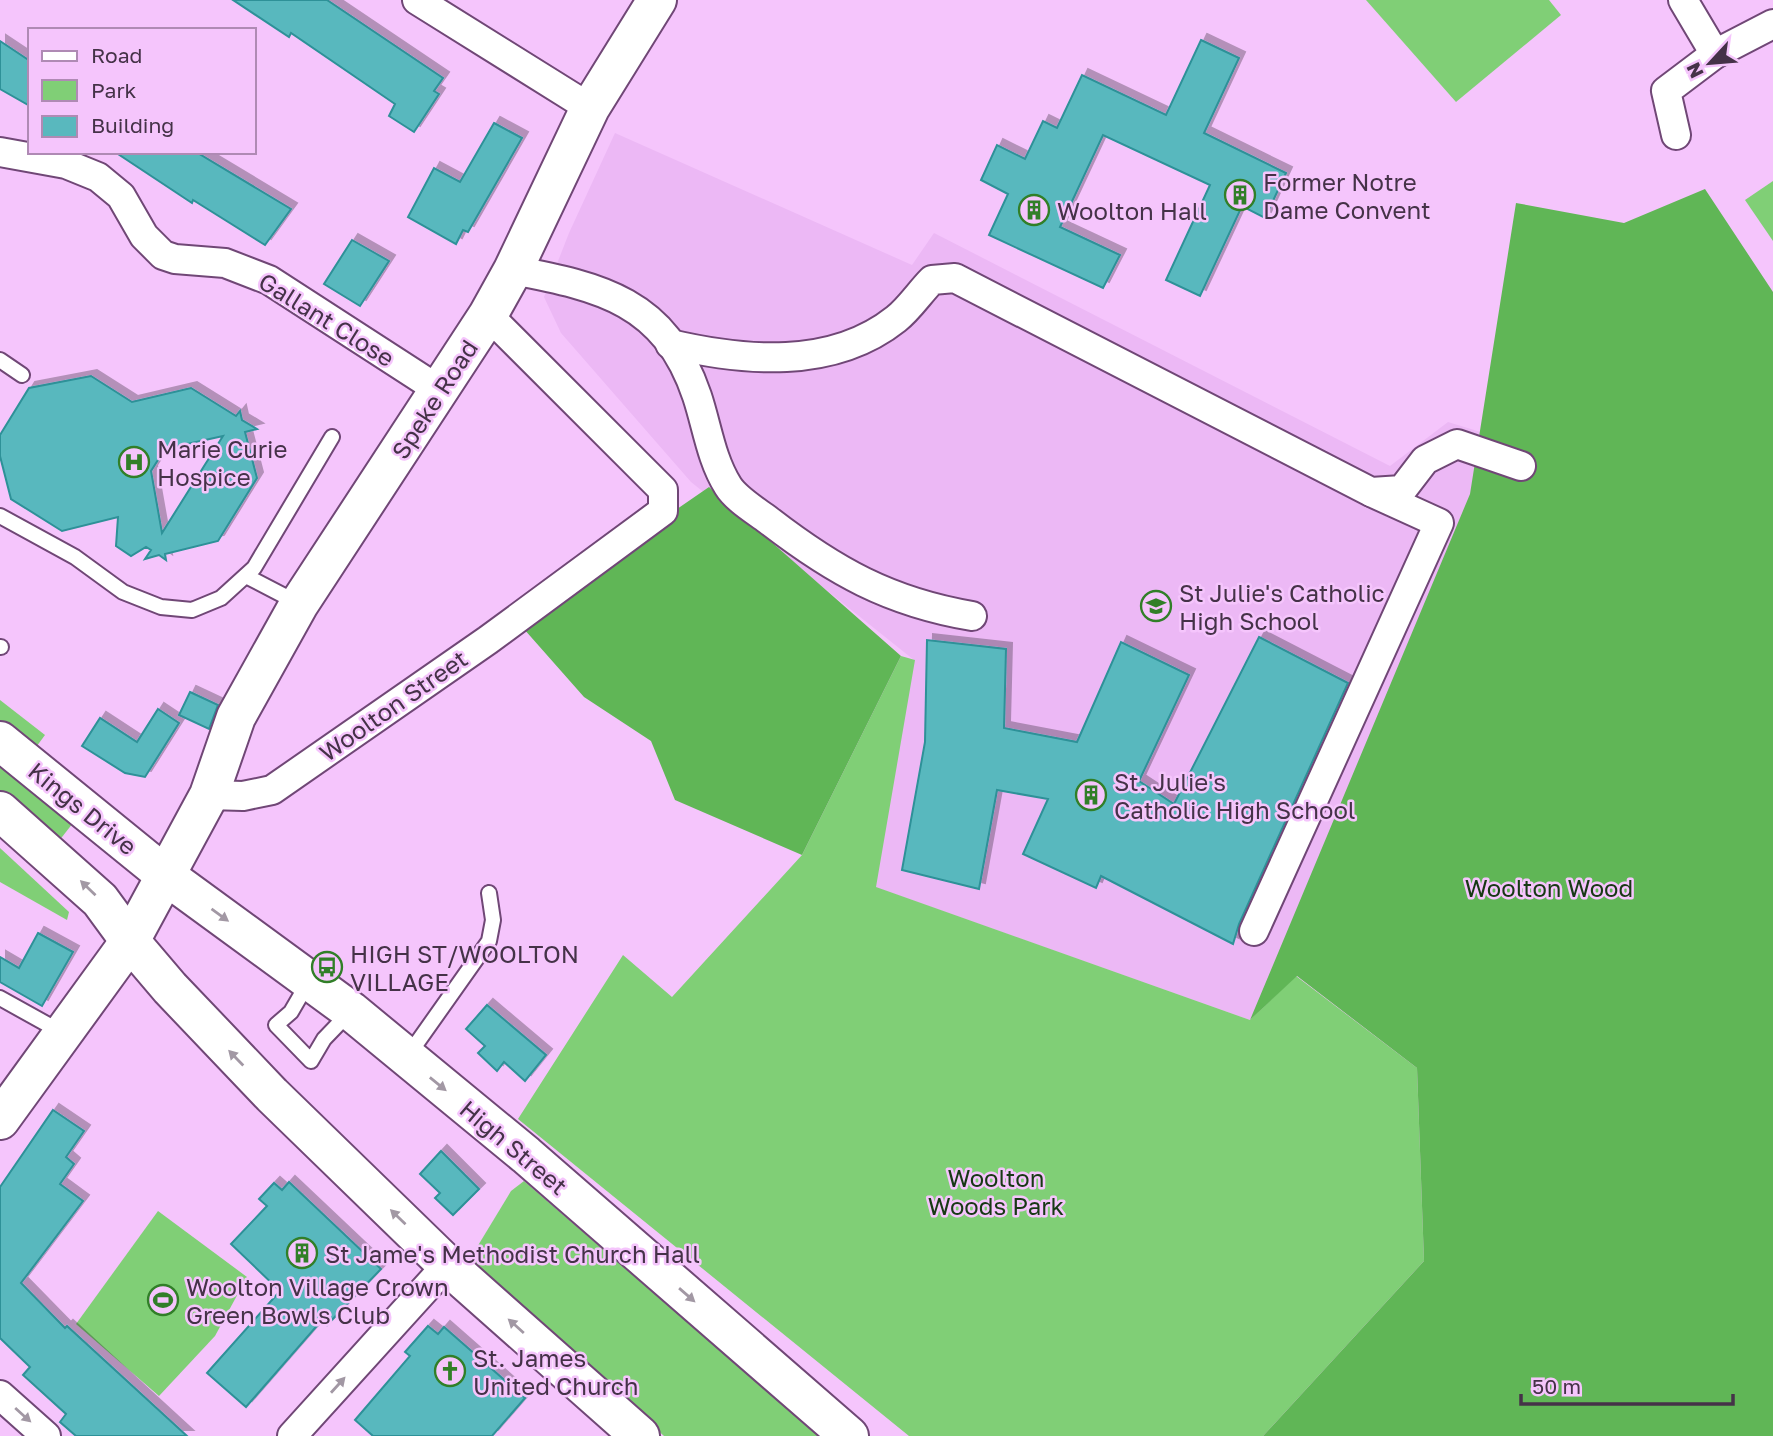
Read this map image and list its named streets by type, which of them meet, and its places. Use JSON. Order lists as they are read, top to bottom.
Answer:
{
  "streets": {
    "main road": ["Speke Road", "Kings Drive", "High Street"],
    "street": ["Gallant Close", "Woolton Street"]
  },
  "crossings": [
    ["Gallant Close", "Speke Road"],
    ["Speke Road", "Woolton Street"],
    ["Kings Drive", "High Street"]
  ],
  "parks": ["Woolton Wood", "Woolton Woods Park"],
  "places": {
    "building": [
      "Former Notre Dame Convent",
      "Woolton Hall",
      "St. Julie's Catholic High School",
      "St Jame's Methodist Church Hall"
    ],
    "hospital": ["Marie Curie Hospice"],
    "school or university": ["St Julie's Catholic High School"],
    "bus stop": ["HIGH ST/WOOLTON VILLAGE"],
    "sports": ["Woolton Village Crown Green Bowls Club"],
    "church": ["St. James United Church"]
  },
  "legend": ["Road", "Park", "Building"],
  "scale_bar": "50 m",
  "north": "bottom left"
}
